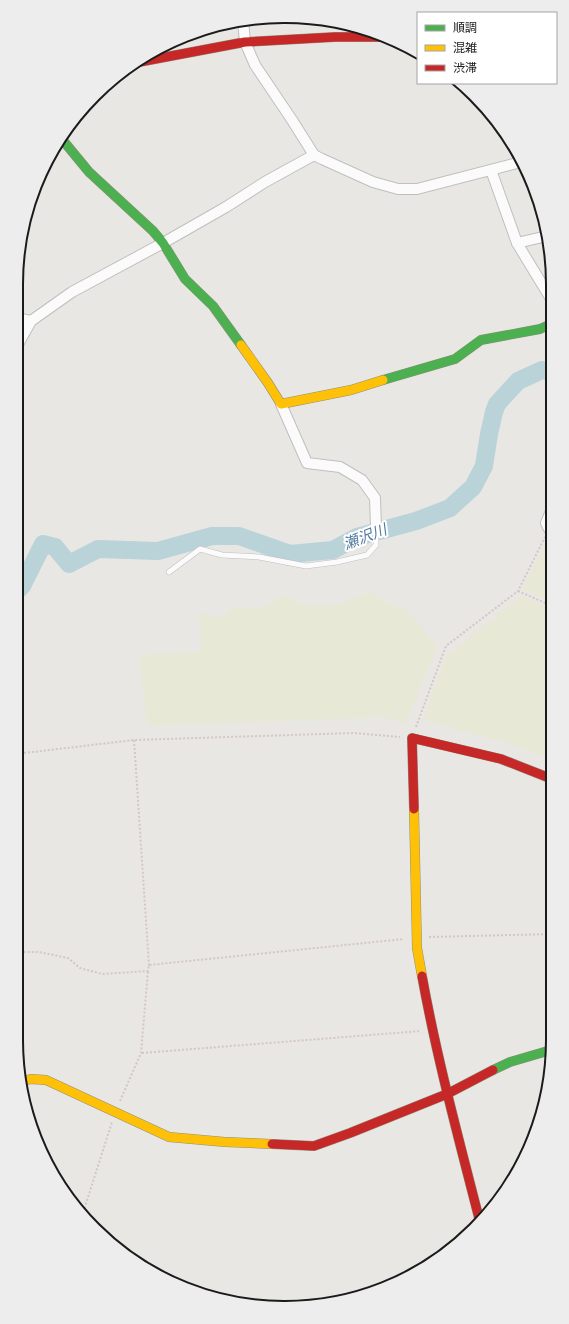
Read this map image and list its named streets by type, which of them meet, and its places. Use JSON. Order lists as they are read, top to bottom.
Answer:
{
  "water": ["瀬沢川"],
  "legend": ["順調", "混雑", "渋滞"]
}
